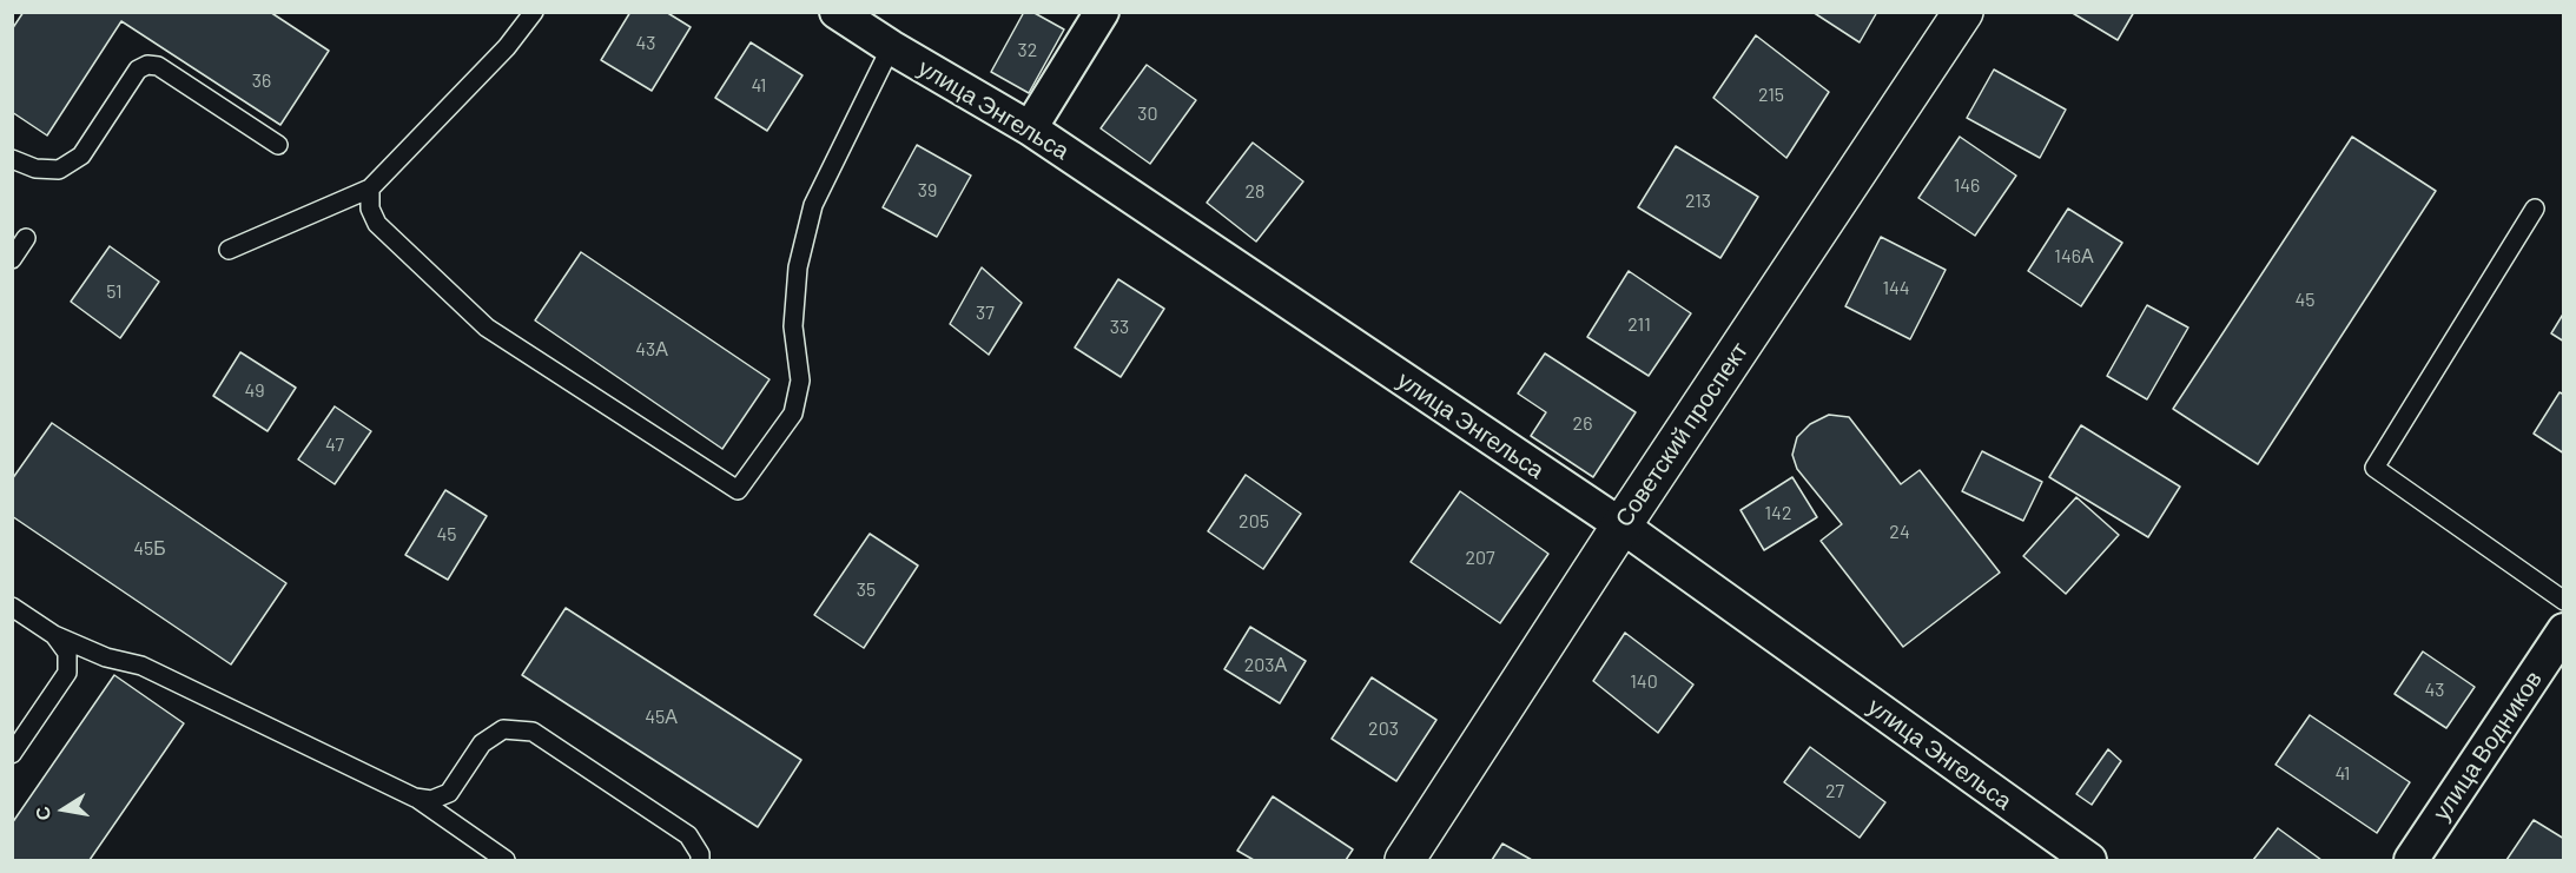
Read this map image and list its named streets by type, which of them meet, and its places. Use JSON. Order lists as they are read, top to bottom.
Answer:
{
  "streets": {
    "main road": ["Советский проспект"],
    "street": ["улица Энгельса", "улица Водников"]
  },
  "crossings": [
    ["улица Энгельса", "Советский проспект"]
  ],
  "house_numbers": [
    "43",
    "32",
    "36",
    "41",
    "215",
    "30",
    "146",
    "39",
    "28",
    "213",
    "146А",
    "144",
    "51",
    "45",
    "37",
    "211",
    "33",
    "43А",
    "49",
    "26",
    "47",
    "142",
    "205",
    "24",
    "45",
    "45Б",
    "207",
    "35",
    "203А",
    "140",
    "43",
    "45А",
    "203",
    "41",
    "27"
  ],
  "north": "left"
}
